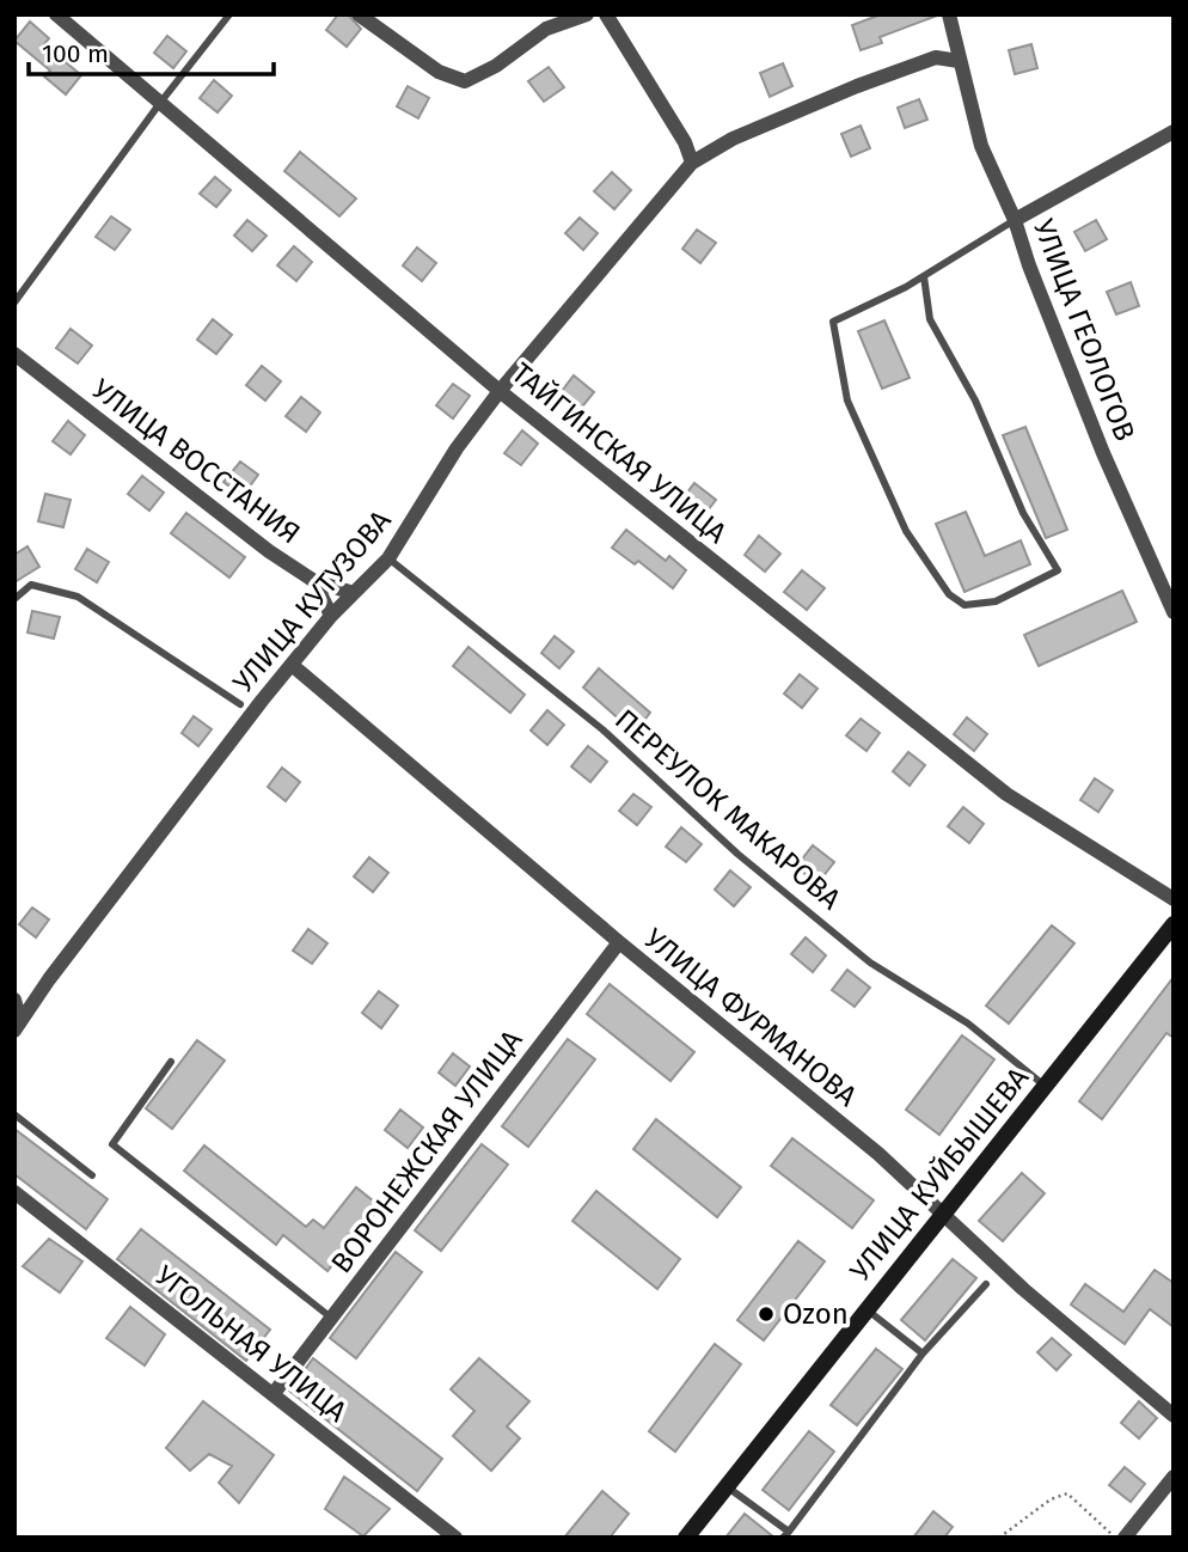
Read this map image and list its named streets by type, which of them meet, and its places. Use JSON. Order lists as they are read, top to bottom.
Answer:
{
  "streets": {
    "street": [
      "УЛИЦА ГЕОЛОГОВ",
      "ТАЙГИНСКАЯ УЛИЦА",
      "УЛИЦА ВОССТАНИЯ",
      "УЛИЦА КУТУЗОВА",
      "УЛИЦА ФУРМАНОВА",
      "ВОРОНЕЖСКАЯ УЛИЦА",
      "УЛИЦА КУЙБЫШЕВА",
      "УГОЛЬНАЯ УЛИЦА"
    ],
    "lane": ["ПЕРЕУЛОК МАКАРОВА"]
  },
  "crossings": [
    ["УЛИЦА ГЕОЛОГОВ", "УЛИЦА КУТУЗОВА"],
    ["ТАЙГИНСКАЯ УЛИЦА", "УЛИЦА КУТУЗОВА"],
    ["УЛИЦА ВОССТАНИЯ", "УЛИЦА КУТУЗОВА"],
    ["УЛИЦА КУТУЗОВА", "ПЕРЕУЛОК МАКАРОВА"],
    ["УЛИЦА КУТУЗОВА", "УЛИЦА ФУРМАНОВА"],
    ["ПЕРЕУЛОК МАКАРОВА", "УЛИЦА КУЙБЫШЕВА"],
    ["УЛИЦА ФУРМАНОВА", "ВОРОНЕЖСКАЯ УЛИЦА"],
    ["УЛИЦА ФУРМАНОВА", "УЛИЦА КУЙБЫШЕВА"],
    ["ВОРОНЕЖСКАЯ УЛИЦА", "УГОЛЬНАЯ УЛИЦА"]
  ],
  "places": ["Ozon"],
  "scale_bar": "100 m"
}
